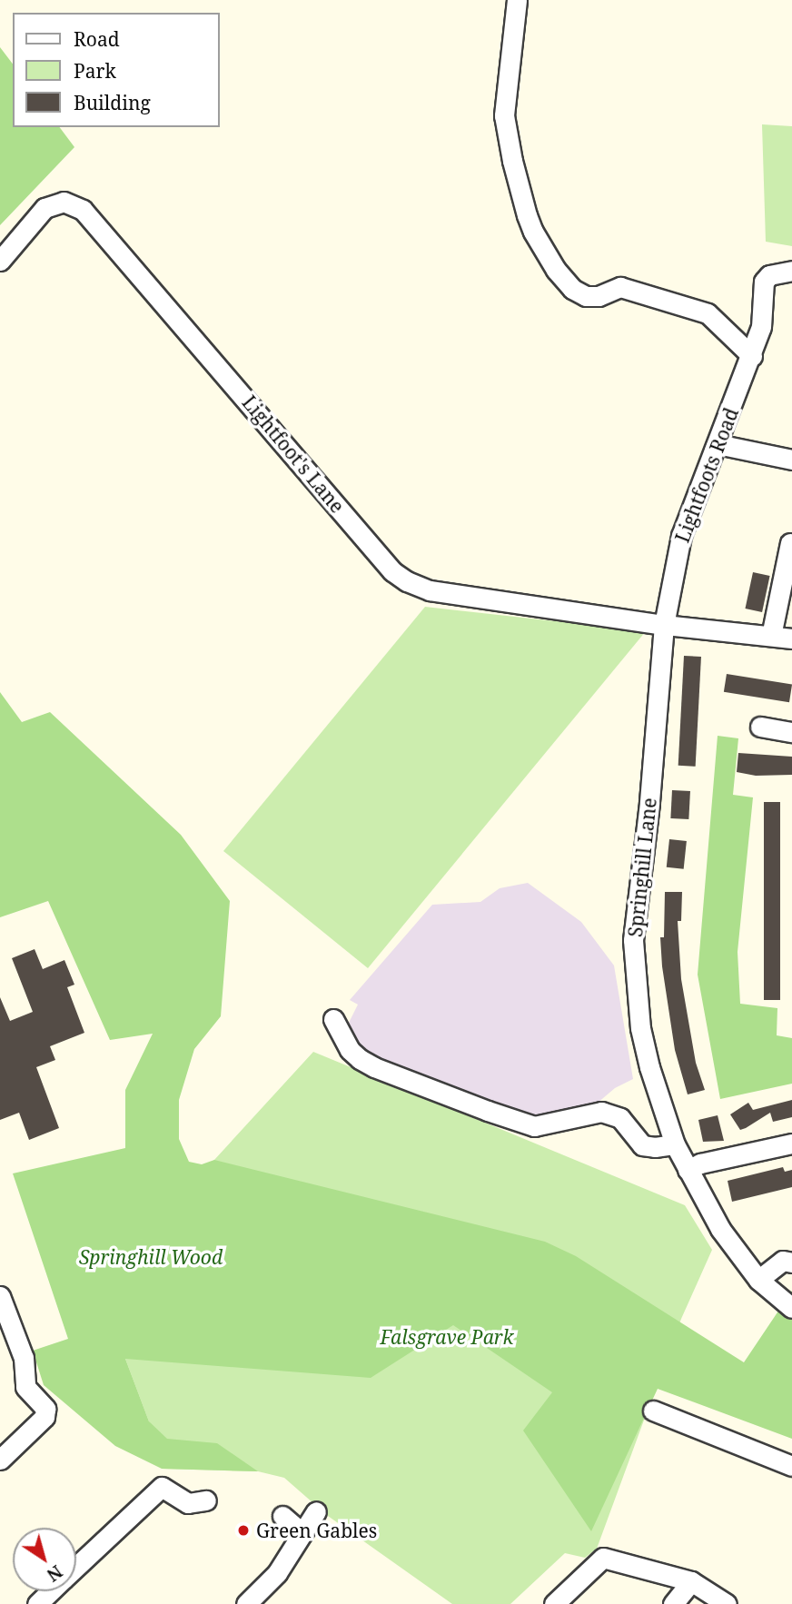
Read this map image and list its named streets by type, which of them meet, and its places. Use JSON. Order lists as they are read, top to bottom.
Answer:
{
  "streets": {
    "street": ["Lightfoot's Lane", "Lightfoots Road", "Springhill Lane"]
  },
  "crossings": [
    ["Lightfoot's Lane", "Lightfoots Road"],
    ["Lightfoot's Lane", "Springhill Lane"],
    ["Lightfoots Road", "Springhill Lane"]
  ],
  "parks": ["Springhill Wood", "Falsgrave Park"],
  "places": ["Green Gables"],
  "legend": ["Road", "Park", "Building"],
  "north": "bottom right"
}
